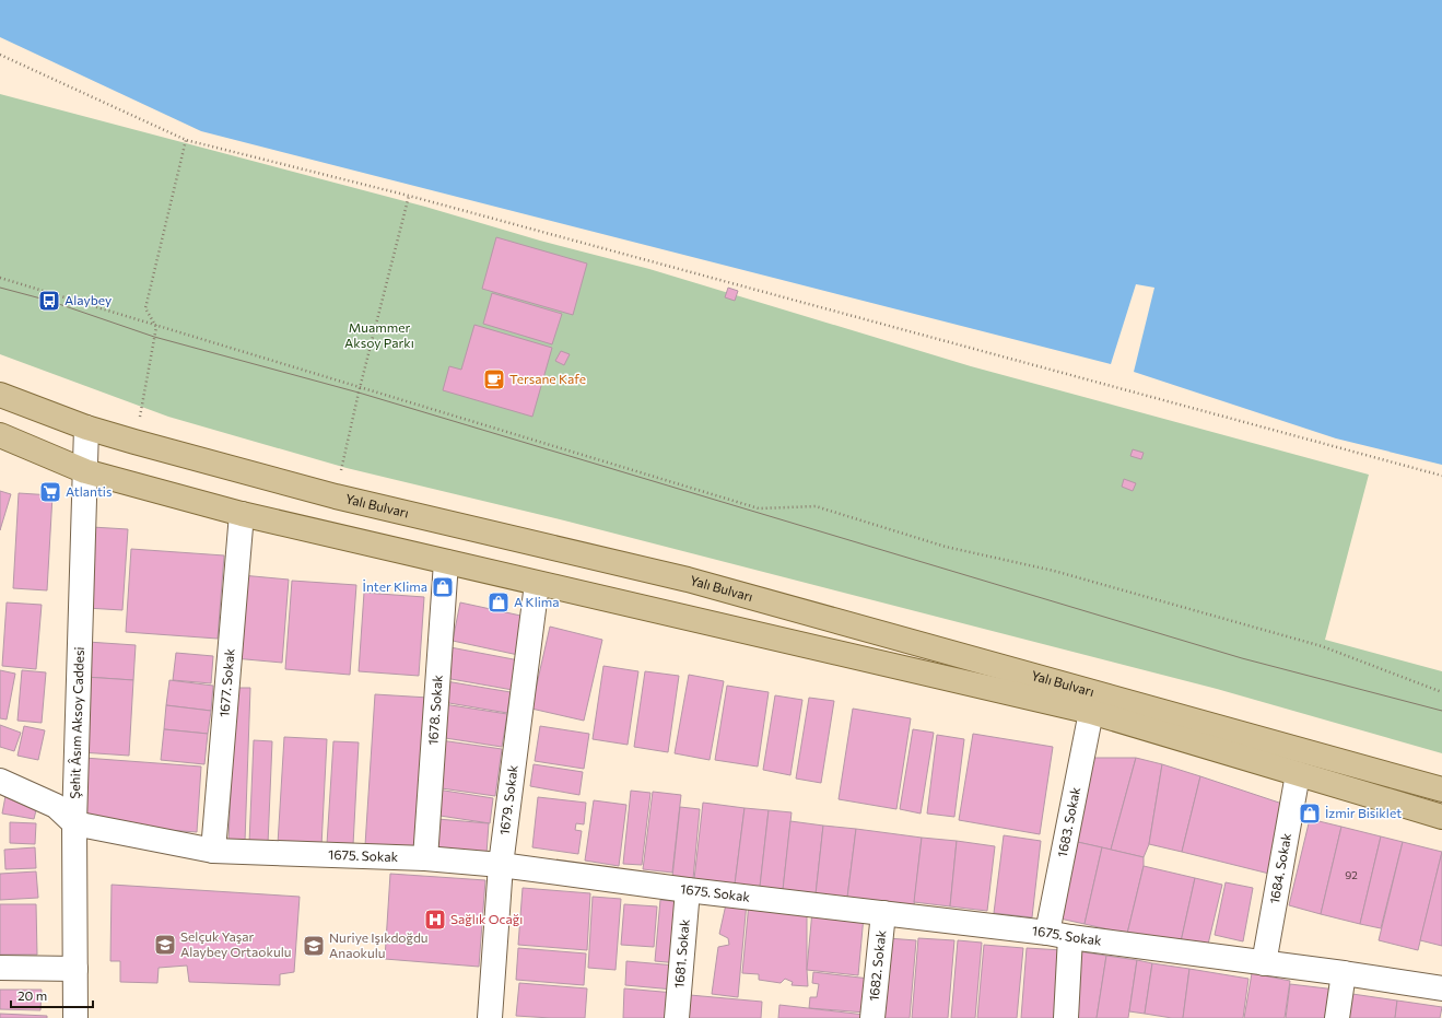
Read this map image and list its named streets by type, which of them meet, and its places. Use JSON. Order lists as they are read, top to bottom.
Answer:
{
  "streets": {
    "main road": ["Yalı Bulvarı"],
    "street": [
      "1677. Sokak",
      "1678. Sokak",
      "Şehit Âsım Aksoy Caddesi",
      "1679. Sokak",
      "1683. Sokak",
      "1675. Sokak",
      "1684. Sokak",
      "1681. Sokak",
      "1682. Sokak"
    ]
  },
  "crossings": [
    ["Yalı Bulvarı", "1677. Sokak"],
    ["Yalı Bulvarı", "1678. Sokak"],
    ["Yalı Bulvarı", "Şehit Âsım Aksoy Caddesi"],
    ["Yalı Bulvarı", "1679. Sokak"],
    ["Yalı Bulvarı", "1683. Sokak"],
    ["Yalı Bulvarı", "1684. Sokak"],
    ["1677. Sokak", "1675. Sokak"],
    ["1678. Sokak", "1675. Sokak"],
    ["Şehit Âsım Aksoy Caddesi", "1675. Sokak"],
    ["1679. Sokak", "1675. Sokak"],
    ["1683. Sokak", "1675. Sokak"],
    ["1675. Sokak", "1684. Sokak"],
    ["1675. Sokak", "1681. Sokak"],
    ["1675. Sokak", "1682. Sokak"]
  ],
  "parks": ["Muammer Aksoy Parkı"],
  "places": {
    "bus stop": ["Alaybey"],
    "cafe": ["Tersane Kafe"],
    "supermarket": ["Atlantis"],
    "shop": ["İnter Klima", "A Klima", "İzmir Bisiklet"],
    "hospital": ["Sağlık Ocağı"],
    "school or university": ["Selçuk Yaşar Alaybey Ortaokulu", "Nuriye Işıkdoğdu Anaokulu"]
  },
  "house_numbers": ["92"],
  "scale_bar": "20 m"
}
